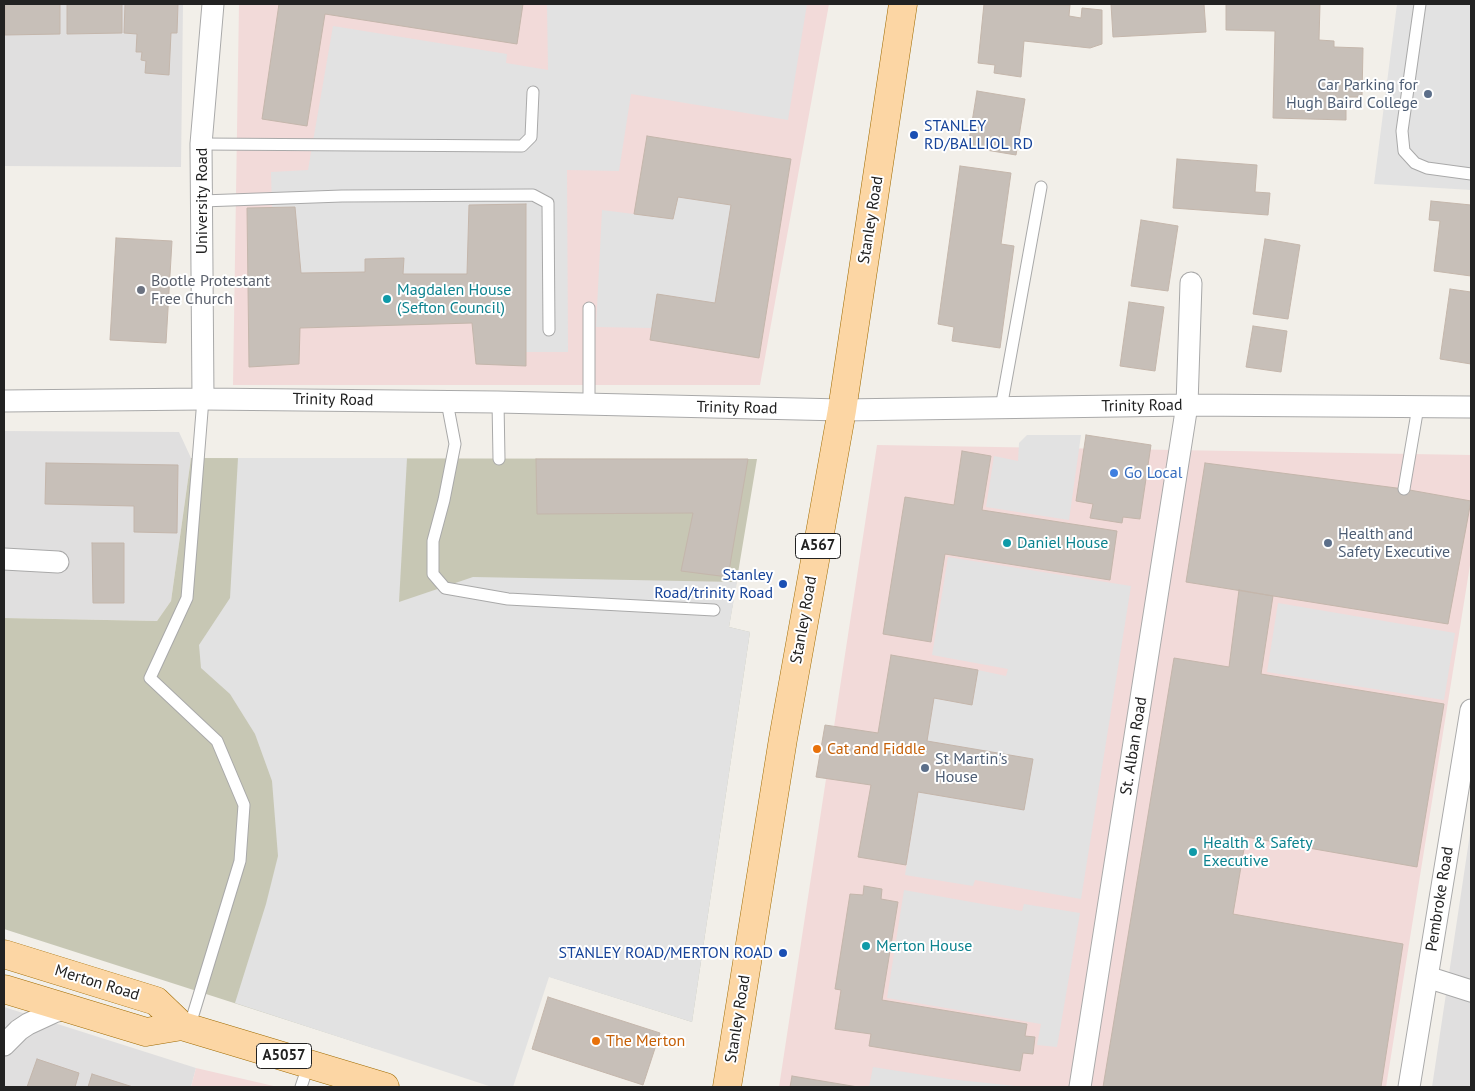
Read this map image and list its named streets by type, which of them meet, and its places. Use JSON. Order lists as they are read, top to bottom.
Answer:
{
  "streets": {
    "main road": [
      "Stanley Road",
      "A567",
      "Merton Road",
      "A5057"
    ],
    "street": [
      "University Road",
      "Trinity Road",
      "St. Alban Road",
      "Pembroke Road"
    ]
  },
  "crossings": [
    ["University Road", "Trinity Road"],
    ["Stanley Road", "Trinity Road"],
    ["Trinity Road", "St. Alban Road"]
  ],
  "places": [
    "Car Parking for Hugh Baird College",
    "STANLEY RD/BALLIOL RD",
    "Bootle Protestant Free Church",
    "Magdalen House (Sefton Council)",
    "Go Local",
    "Daniel House",
    "Health and Safety Executive",
    "Stanley Road/trinity Road",
    "Cat and Fiddle",
    "St Martin's House",
    "Health & Safety Executive",
    "Merton House",
    "STANLEY ROAD/MERTON ROAD",
    "The Merton"
  ]
}
